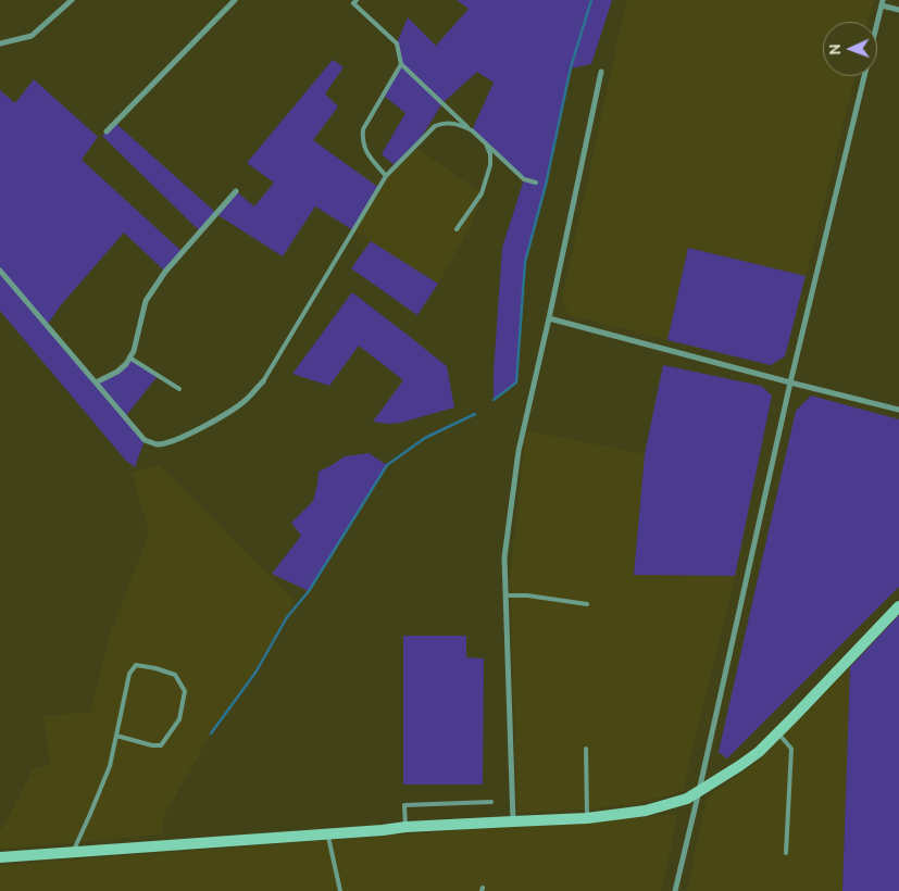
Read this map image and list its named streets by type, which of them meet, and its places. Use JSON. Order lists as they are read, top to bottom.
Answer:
{
  "north": "left"
}
